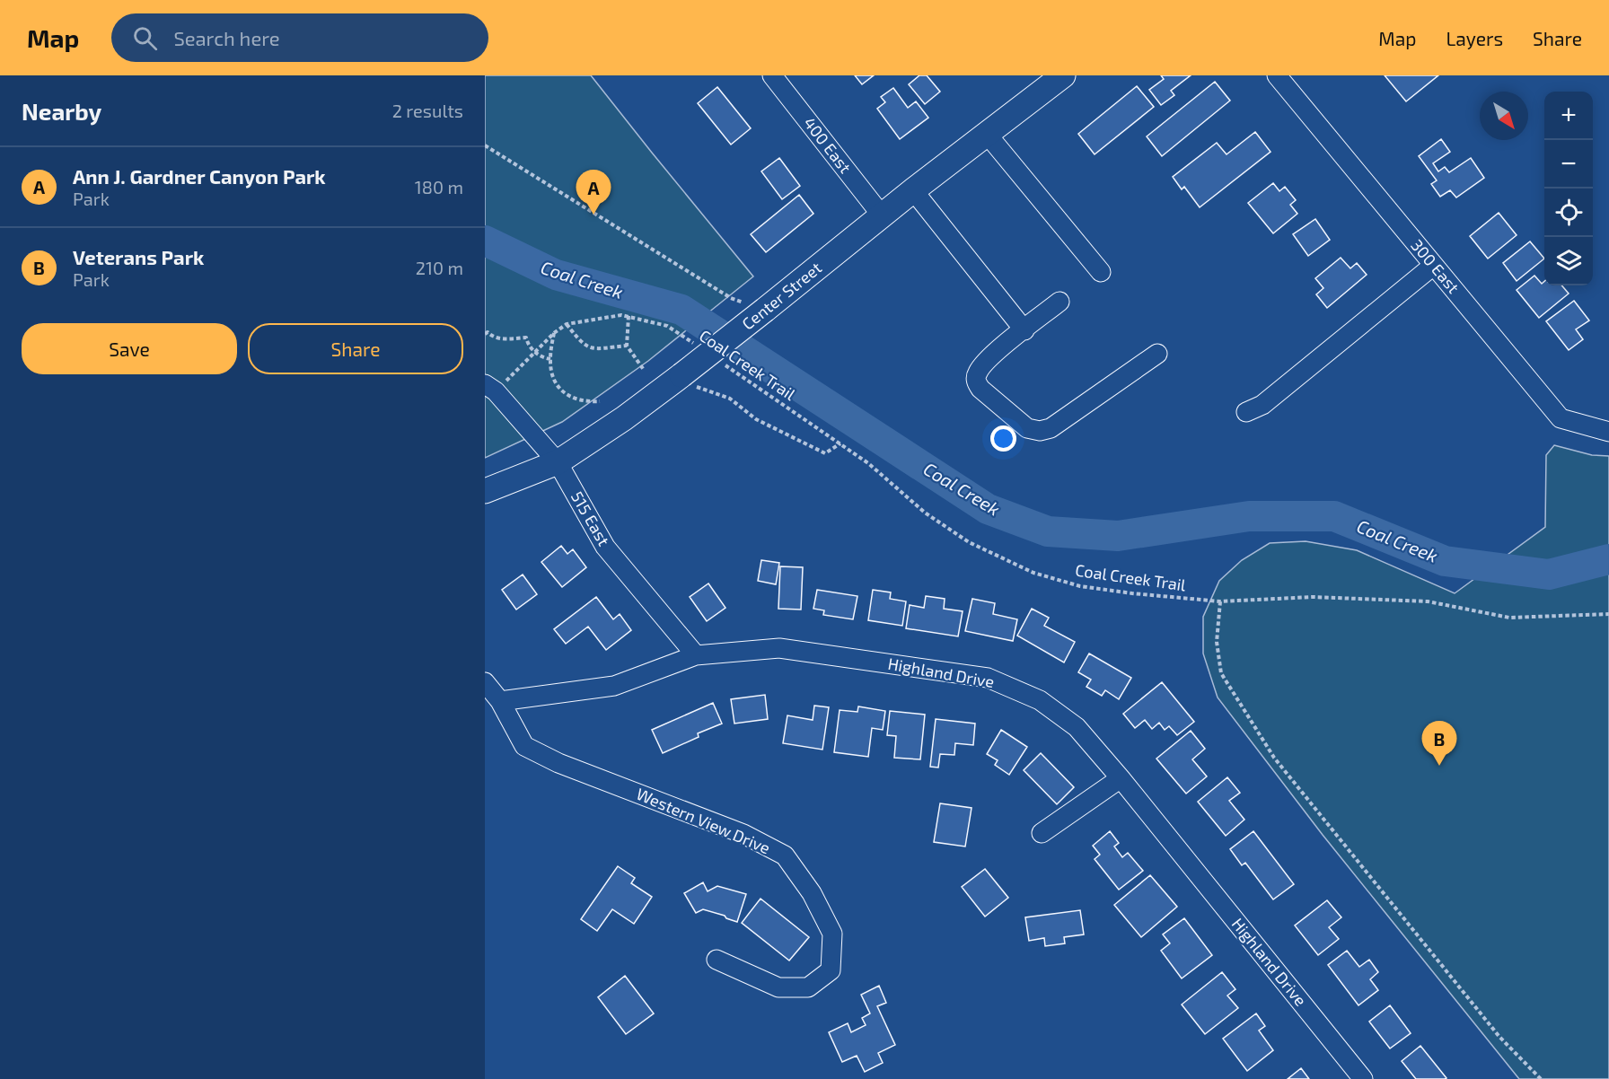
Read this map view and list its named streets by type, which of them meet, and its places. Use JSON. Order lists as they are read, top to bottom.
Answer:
{
  "streets": {
    "main road": ["Center Street"],
    "street": [
      "400 East",
      "300 East",
      "515 East",
      "Highland Drive",
      "Western View Drive"
    ],
    "path": ["Coal Creek Trail"]
  },
  "crossings": [
    ["400 East", "Center Street"],
    ["Center Street", "515 East"],
    ["Coal Creek Trail", "515 East"],
    ["515 East", "Highland Drive"],
    ["Highland Drive", "Western View Drive"]
  ],
  "water": ["Coal Creek"],
  "north": "bottom right",
  "page": {
    "header": "Map",
    "search": "Search here",
    "nav": ["Map", "Layers", "Share"],
    "heading": ["Nearby", "2 results"],
    "map_buttons": ["+", "−"],
    "list": [
      {
        "mark": "A",
        "name": "Ann J. Gardner Canyon Park",
        "note": "Park",
        "value": "180 m"
      },
      {
        "mark": "B",
        "name": "Veterans Park",
        "note": "Park",
        "value": "210 m"
      }
    ],
    "pins": ["A", "B"],
    "buttons": ["Save", "Share"]
  }
}
